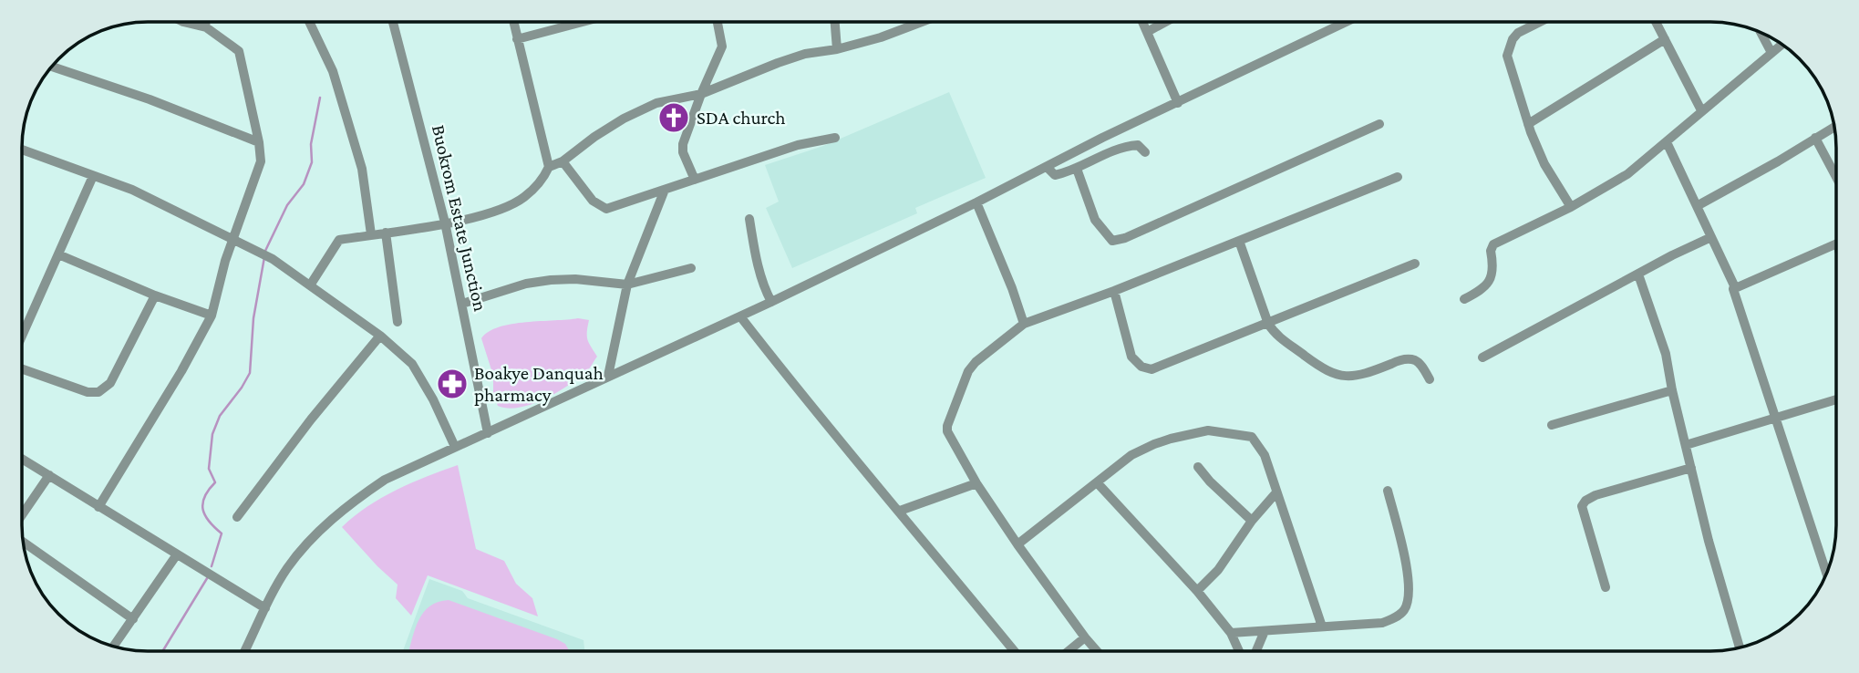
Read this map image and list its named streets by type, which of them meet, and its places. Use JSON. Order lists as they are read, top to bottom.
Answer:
{
  "streets": {
    "street": ["Buokrom Estate Junction"]
  },
  "places": {
    "church": ["SDA church"],
    "pharmacy": ["Boakye Danquah pharmacy"]
  }
}
